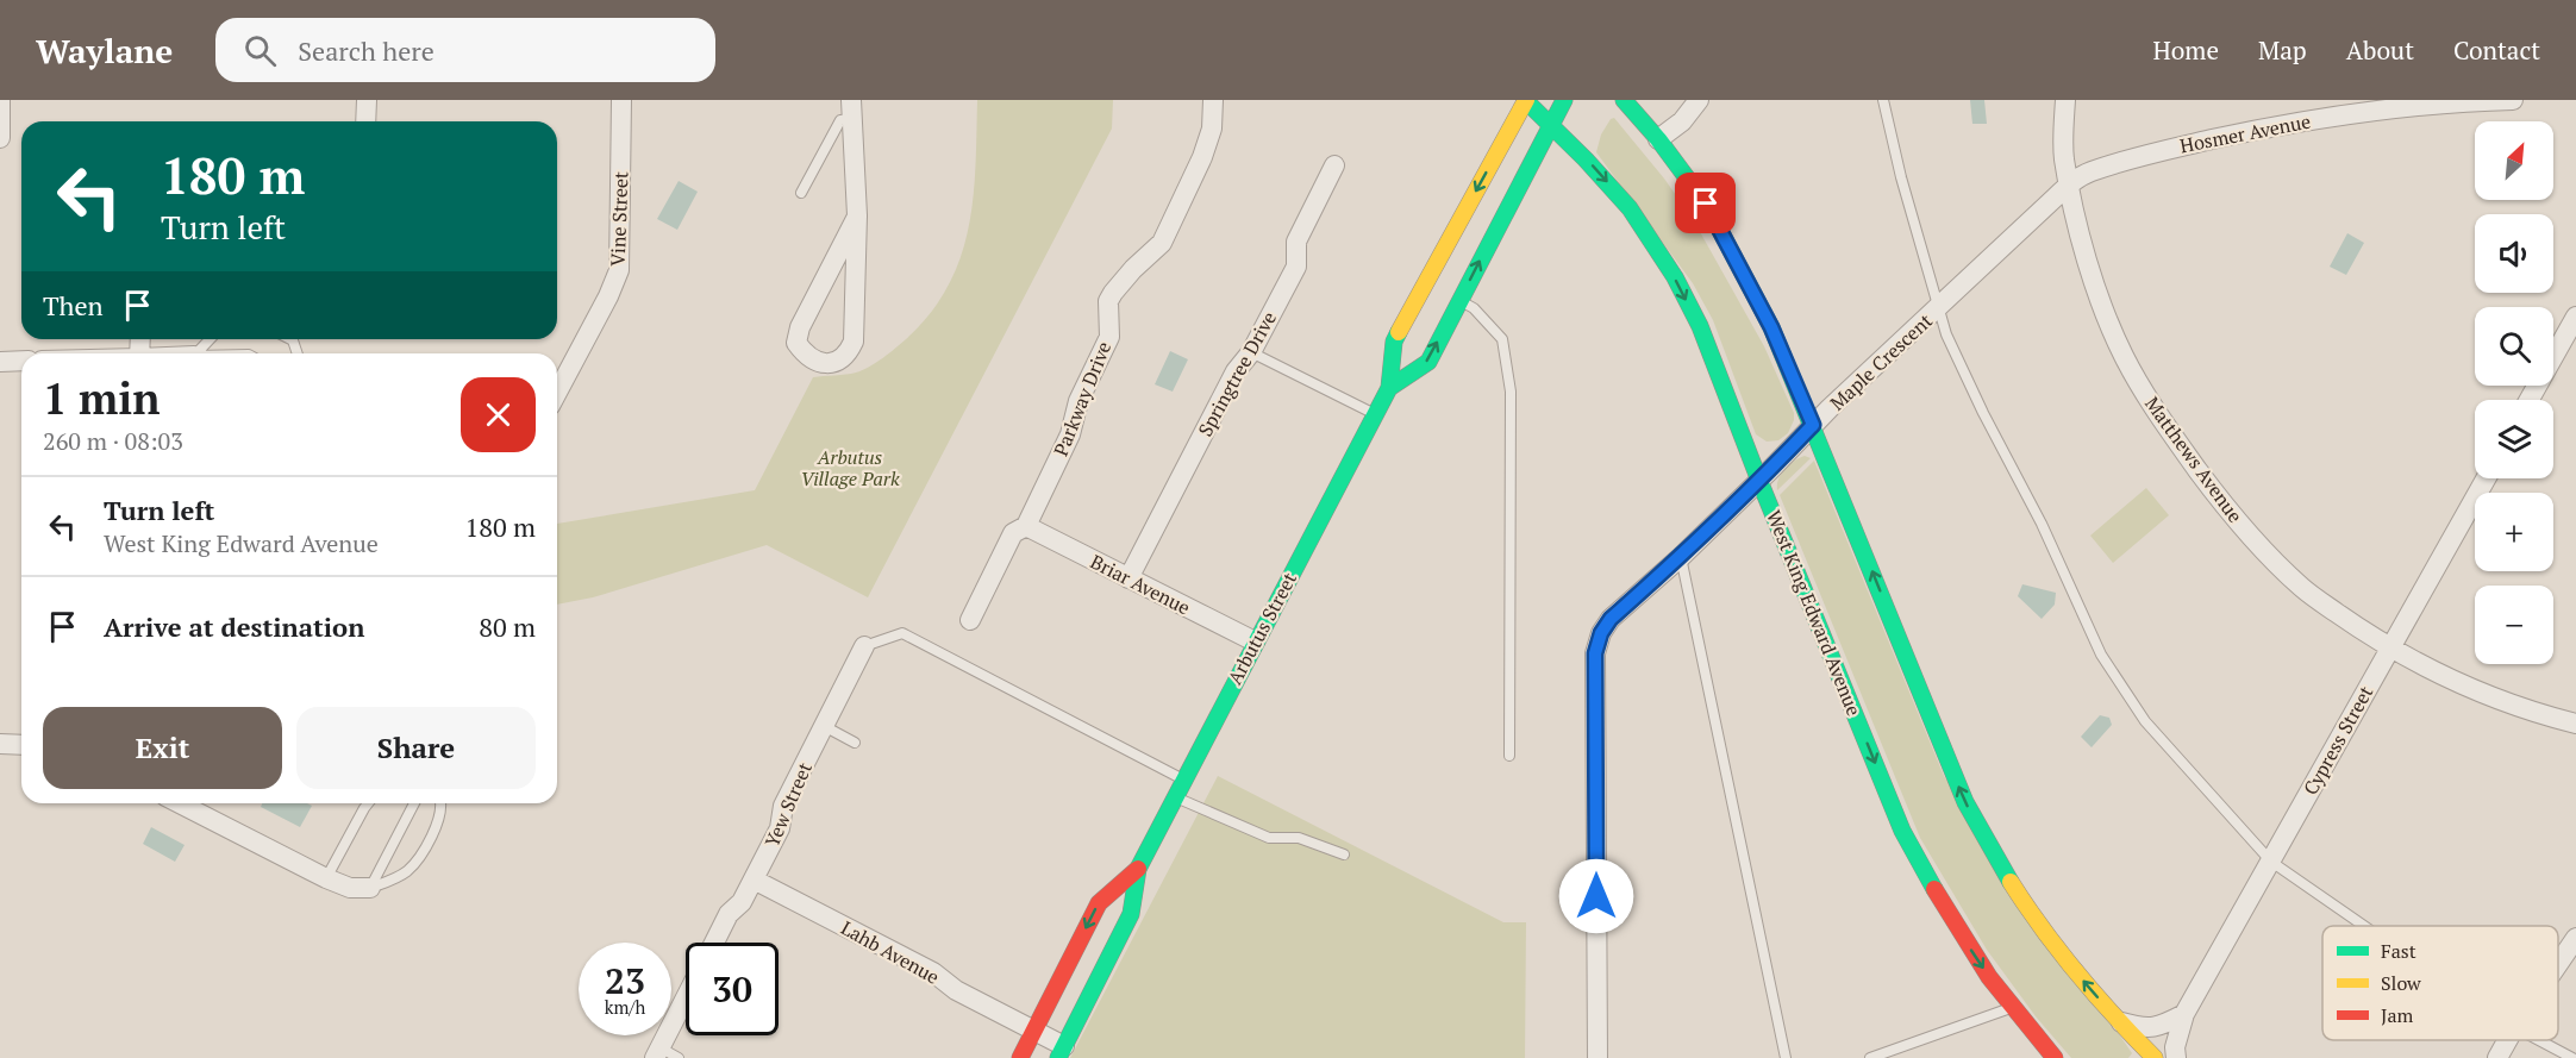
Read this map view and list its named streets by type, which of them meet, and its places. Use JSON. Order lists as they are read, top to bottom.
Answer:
{
  "streets": {
    "main road": ["West King Edward Avenue", "Arbutus Street"],
    "street": [
      "Hosmer Avenue",
      "Vine Street",
      "Maple Crescent",
      "Springtree Drive",
      "Parkway Drive",
      "Matthews Avenue",
      "Briar Avenue",
      "Cypress Street",
      "Yew Street",
      "Lahb Avenue"
    ]
  },
  "crossings": [
    ["Hosmer Avenue", "Maple Crescent"],
    ["Hosmer Avenue", "Matthews Avenue"],
    ["Maple Crescent", "Matthews Avenue"],
    ["Maple Crescent", "West King Edward Avenue"],
    ["Springtree Drive", "Briar Avenue"],
    ["Parkway Drive", "Briar Avenue"],
    ["Matthews Avenue", "Cypress Street"],
    ["Briar Avenue", "Arbutus Street"],
    ["West King Edward Avenue", "Arbutus Street"],
    ["Arbutus Street", "Lahb Avenue"],
    ["Yew Street", "Lahb Avenue"]
  ],
  "parks": ["Arbutus Village Park"],
  "legend": ["Fast", "Slow", "Jam"],
  "north": "top right",
  "page": {
    "header": "Waylane",
    "search": "Search here",
    "nav": [
      "Home",
      "Map",
      "About",
      "Contact"
    ],
    "map_buttons": ["+", "−"],
    "turn": ["180 m", "Turn left"],
    "then": "Then",
    "heading": ["1 min", "260 m · 08:03"],
    "list": [
      {
        "name": "Turn left",
        "note": "West King Edward Avenue",
        "value": "180 m"
      },
      {
        "name": "Arrive at destination",
        "value": "80 m"
      }
    ],
    "buttons": ["Exit", "Share"],
    "speed": "23 km/h",
    "limit": "30"
  }
}
